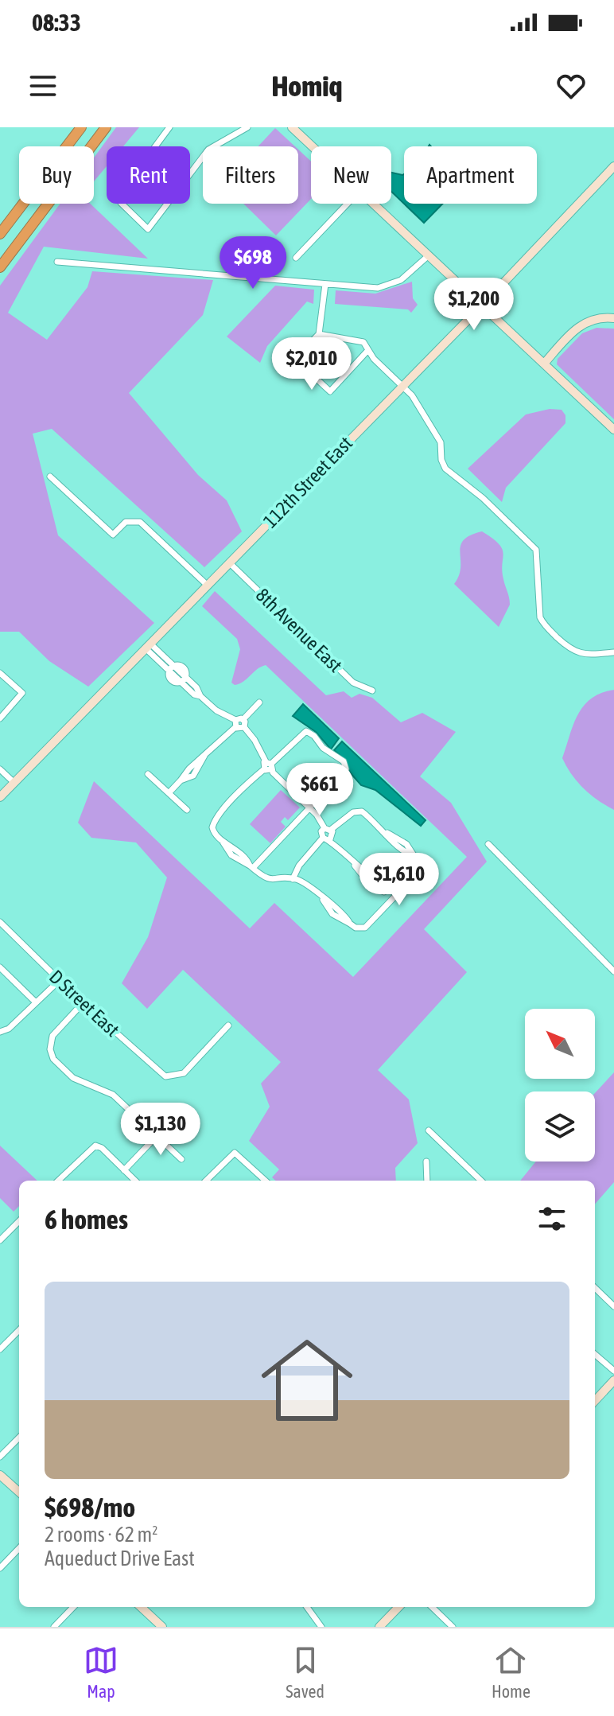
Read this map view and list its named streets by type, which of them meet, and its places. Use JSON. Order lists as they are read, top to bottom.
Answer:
{
  "streets": {
    "main road": ["112th Street East"],
    "street": ["8th Avenue East", "D Street East"]
  },
  "crossings": [
    ["112th Street East", "8th Avenue East"]
  ],
  "north": "top left",
  "page": {
    "status": "08:33",
    "header": "Homiq",
    "chip": [
      "Buy",
      "Rent",
      "Filters",
      "New",
      "Apartment"
    ],
    "price": [
      "$698",
      "$1,200",
      "$2,010",
      "$661",
      "$1,610",
      "$1,130"
    ],
    "heading": "6 homes",
    "list": [
      {
        "name": "$698/mo",
        "note": "2 rooms · 62 m² · Aqueduct Drive East"
      }
    ],
    "tabs": ["Map", "Saved", "Home"]
  }
}
